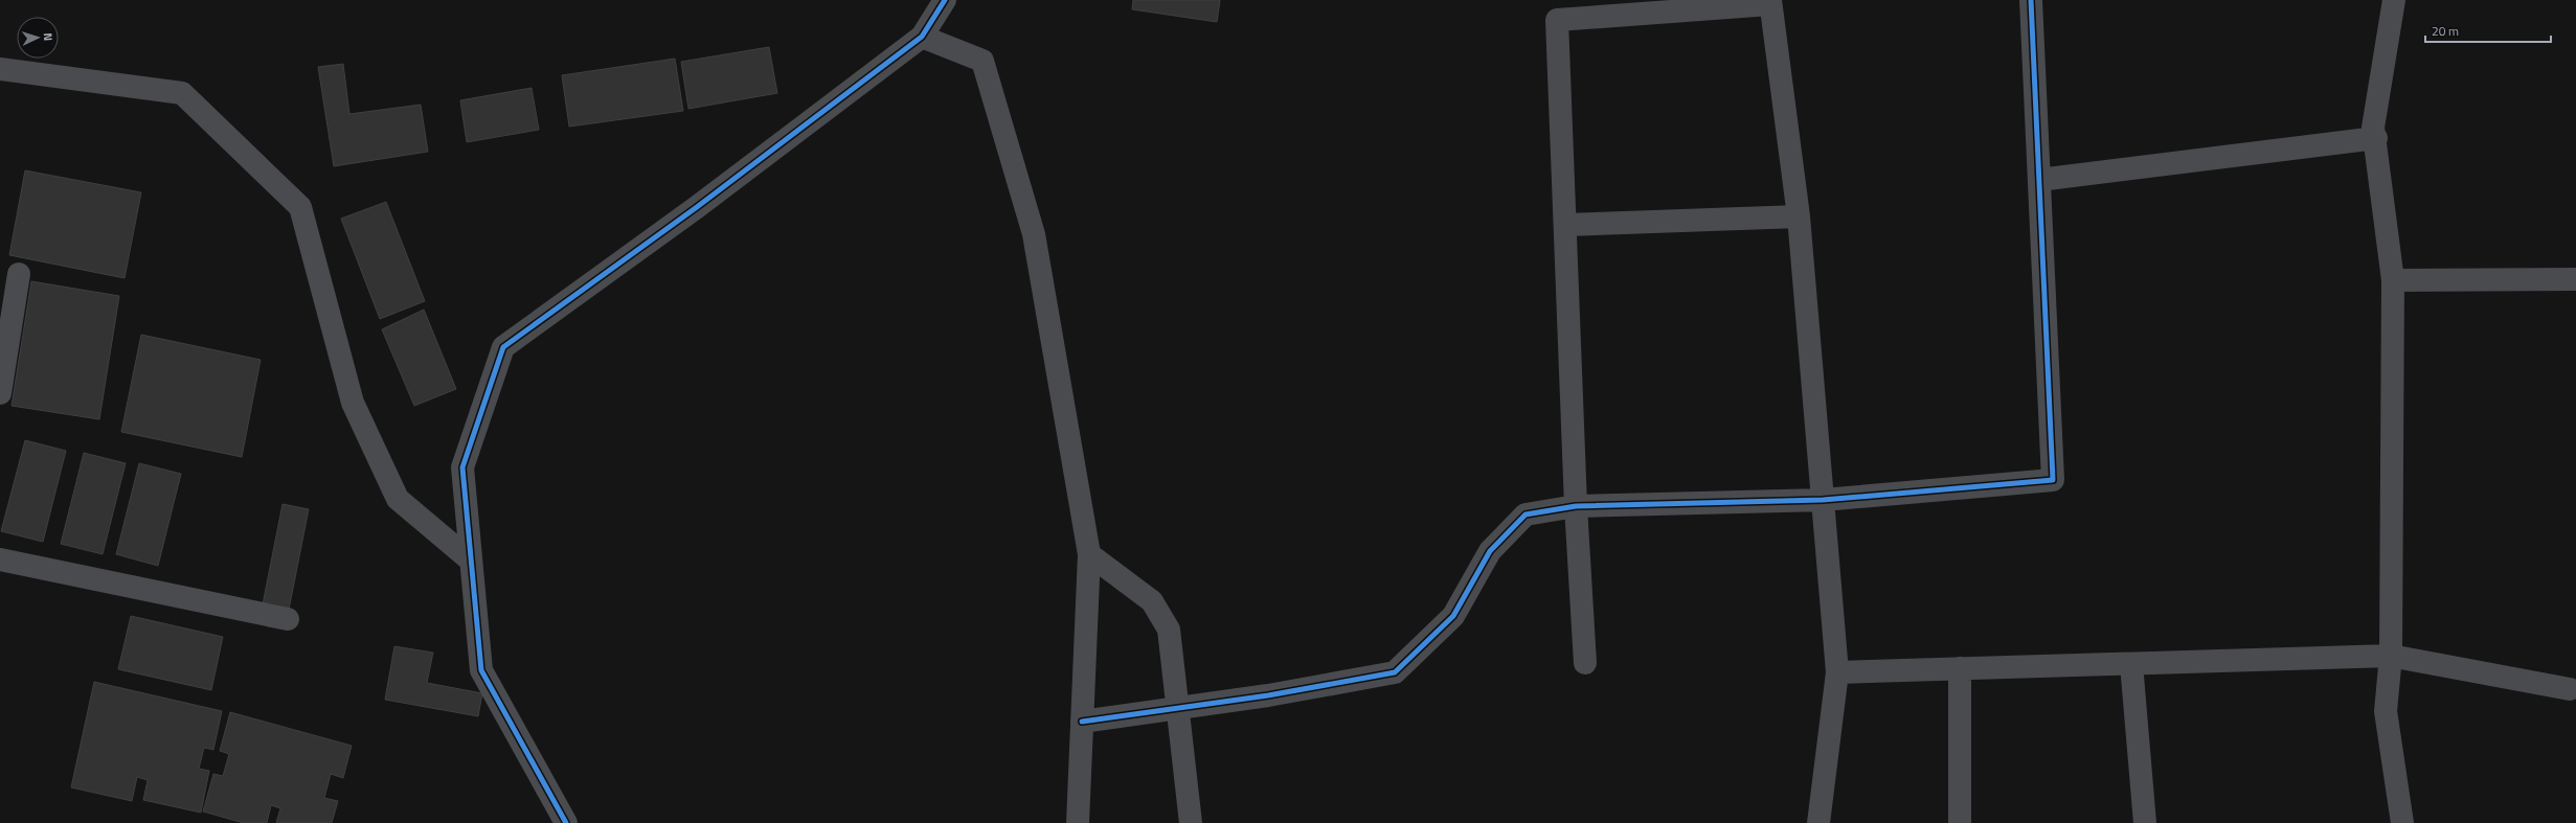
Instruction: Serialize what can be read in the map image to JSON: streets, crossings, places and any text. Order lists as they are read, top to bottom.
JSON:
{
  "scale_bar": "20 m",
  "north": "right"
}
